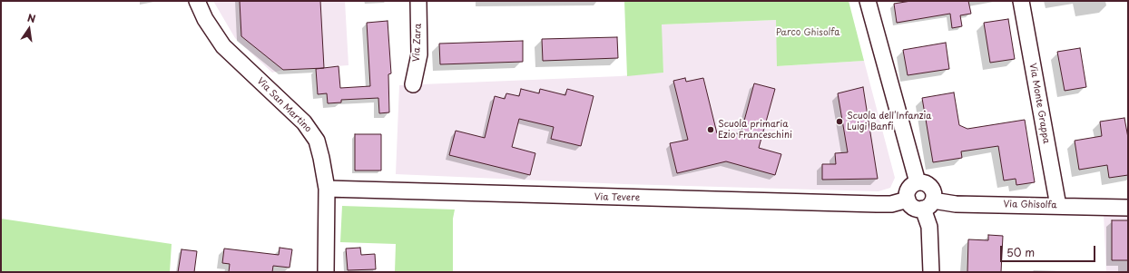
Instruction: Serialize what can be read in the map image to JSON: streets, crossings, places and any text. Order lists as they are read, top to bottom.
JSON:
{
  "streets": {
    "street": [
      "Via Zara",
      "Via Monte Grappa",
      "Via San Martino",
      "Via Tevere",
      "Via Ghisolfa"
    ]
  },
  "crossings": [
    ["Via Monte Grappa", "Via Ghisolfa"],
    ["Via San Martino", "Via Tevere"],
    ["Via Tevere", "Via Ghisolfa"]
  ],
  "parks": ["Parco Ghisolfa"],
  "places": ["Scuola dell'Infanzia Luigi Banfi", "Scuola primaria Ezio Franceschini"],
  "scale_bar": "50 m",
  "north": "top"
}
